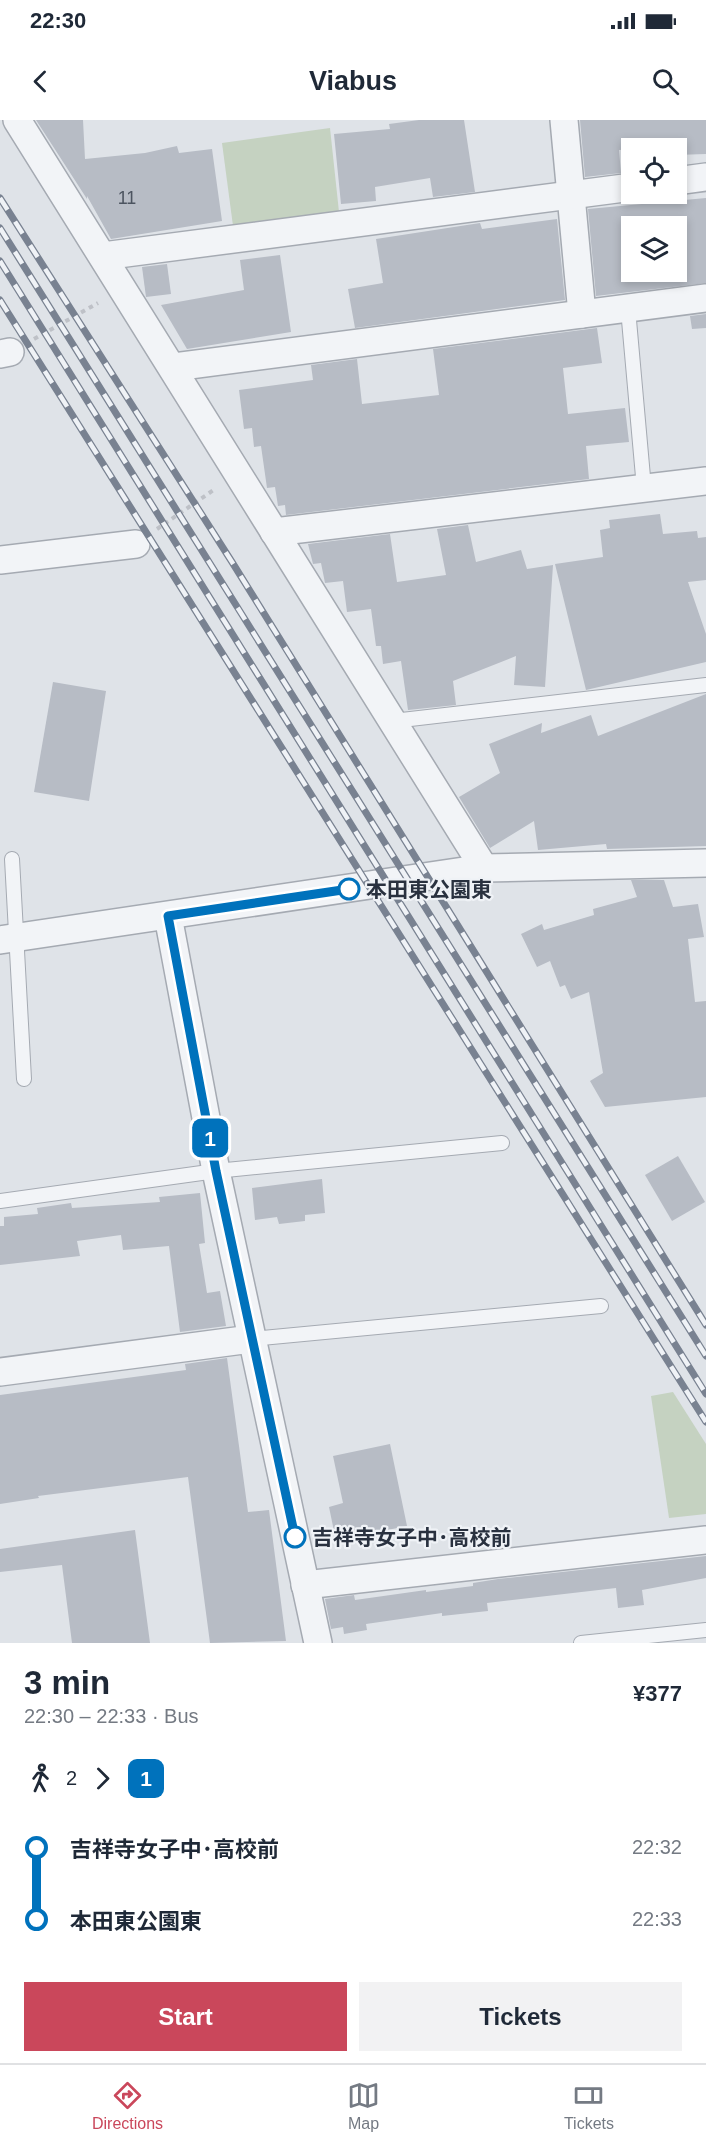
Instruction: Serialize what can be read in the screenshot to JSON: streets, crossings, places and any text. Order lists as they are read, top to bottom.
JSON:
{
  "places": ["本田東公園東", "吉祥寺女子中･高校前"],
  "lines": ["bus line 1"],
  "house_numbers": ["11"],
  "page": {
    "status": "22:30",
    "header": "Viabus",
    "on_map": "1",
    "heading": ["3 min", "22:30 – 22:33 · Bus", "¥377"],
    "legs": ["2", "1"],
    "list": [
      {
        "name": "吉祥寺女子中･高校前",
        "value": "22:32"
      },
      {
        "name": "本田東公園東",
        "value": "22:33"
      }
    ],
    "buttons": ["Start", "Tickets"],
    "tabs": ["Directions", "Map", "Tickets"]
  }
}
